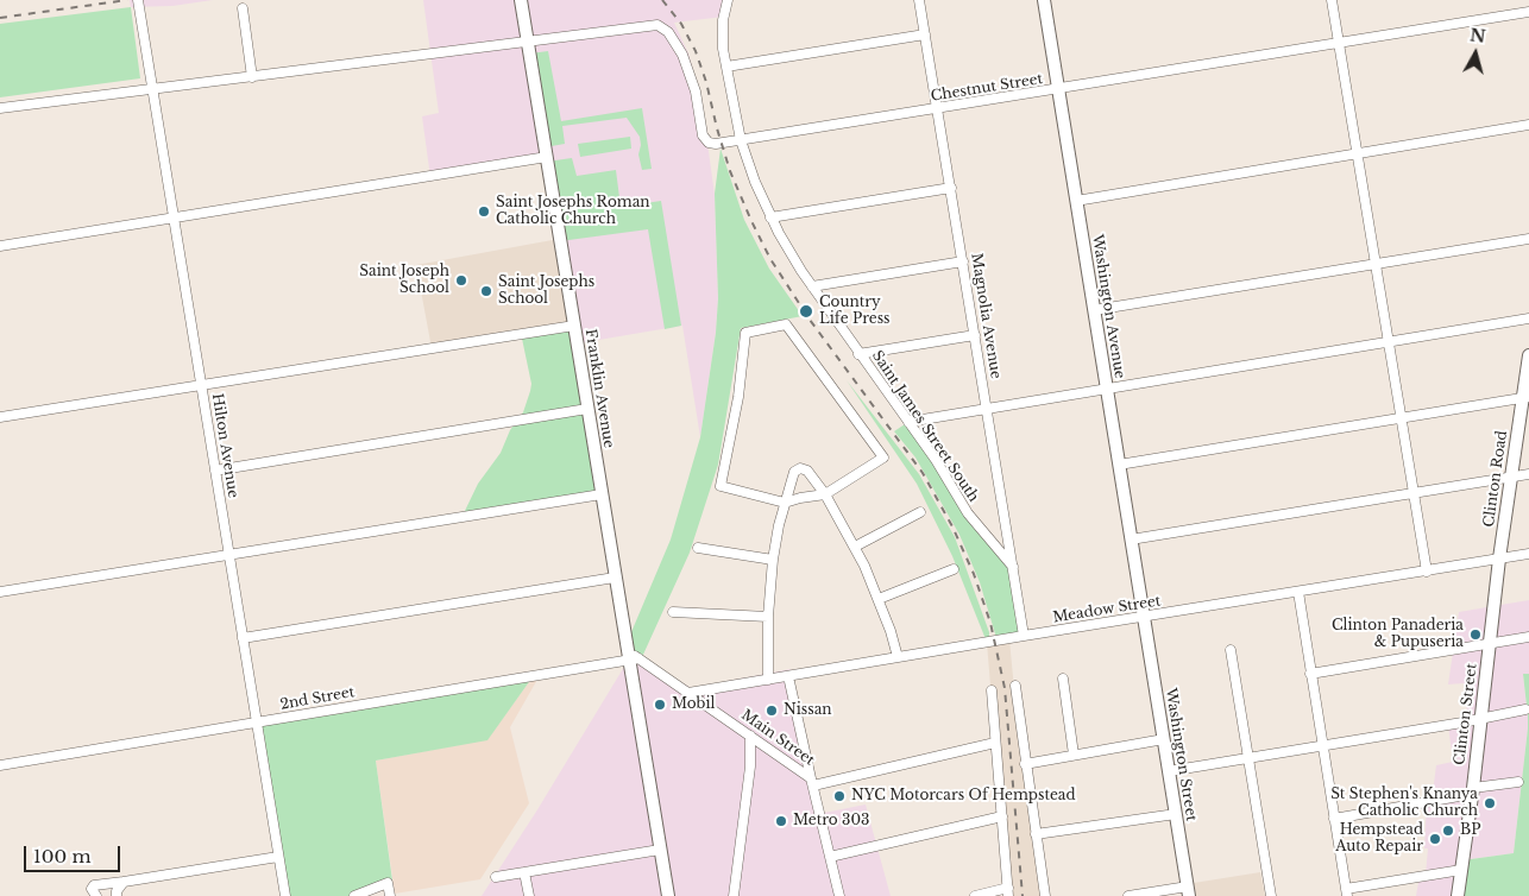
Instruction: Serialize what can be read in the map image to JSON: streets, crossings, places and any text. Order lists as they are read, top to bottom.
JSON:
{
  "streets": {
    "main road": [
      "Washington Avenue",
      "Franklin Avenue",
      "Clinton Road",
      "Clinton Street",
      "Washington Street"
    ],
    "street": [
      "Chestnut Street",
      "Magnolia Avenue",
      "Saint James Street South",
      "Hilton Avenue",
      "Meadow Street",
      "2nd Street",
      "Main Street"
    ]
  },
  "crossings": [
    ["Chestnut Street", "Washington Avenue"],
    ["Chestnut Street", "Magnolia Avenue"],
    ["Chestnut Street", "Franklin Avenue"],
    ["Chestnut Street", "Saint James Street South"],
    ["Washington Avenue", "Meadow Street"],
    ["Washington Avenue", "Washington Street"],
    ["Magnolia Avenue", "Saint James Street South"],
    ["Magnolia Avenue", "Meadow Street"],
    ["Franklin Avenue", "2nd Street"],
    ["Franklin Avenue", "Main Street"],
    ["Hilton Avenue", "2nd Street"],
    ["Clinton Road", "Meadow Street"],
    ["Clinton Road", "Clinton Street"],
    ["Meadow Street", "Main Street"],
    ["Meadow Street", "Washington Street"],
    ["2nd Street", "Main Street"]
  ],
  "places": [
    "Saint Josephs Roman Catholic Church",
    "Saint Joseph School",
    "Saint Josephs School",
    "Country Life Press",
    "Clinton Panaderia & Pupuseria",
    "Mobil",
    "Nissan",
    "NYC Motorcars Of Hempstead",
    "St Stephen's Knanya Catholic Church",
    "Metro 303",
    "BP",
    "Hempstead Auto Repair"
  ],
  "scale_bar": "100 m",
  "north": "top"
}
